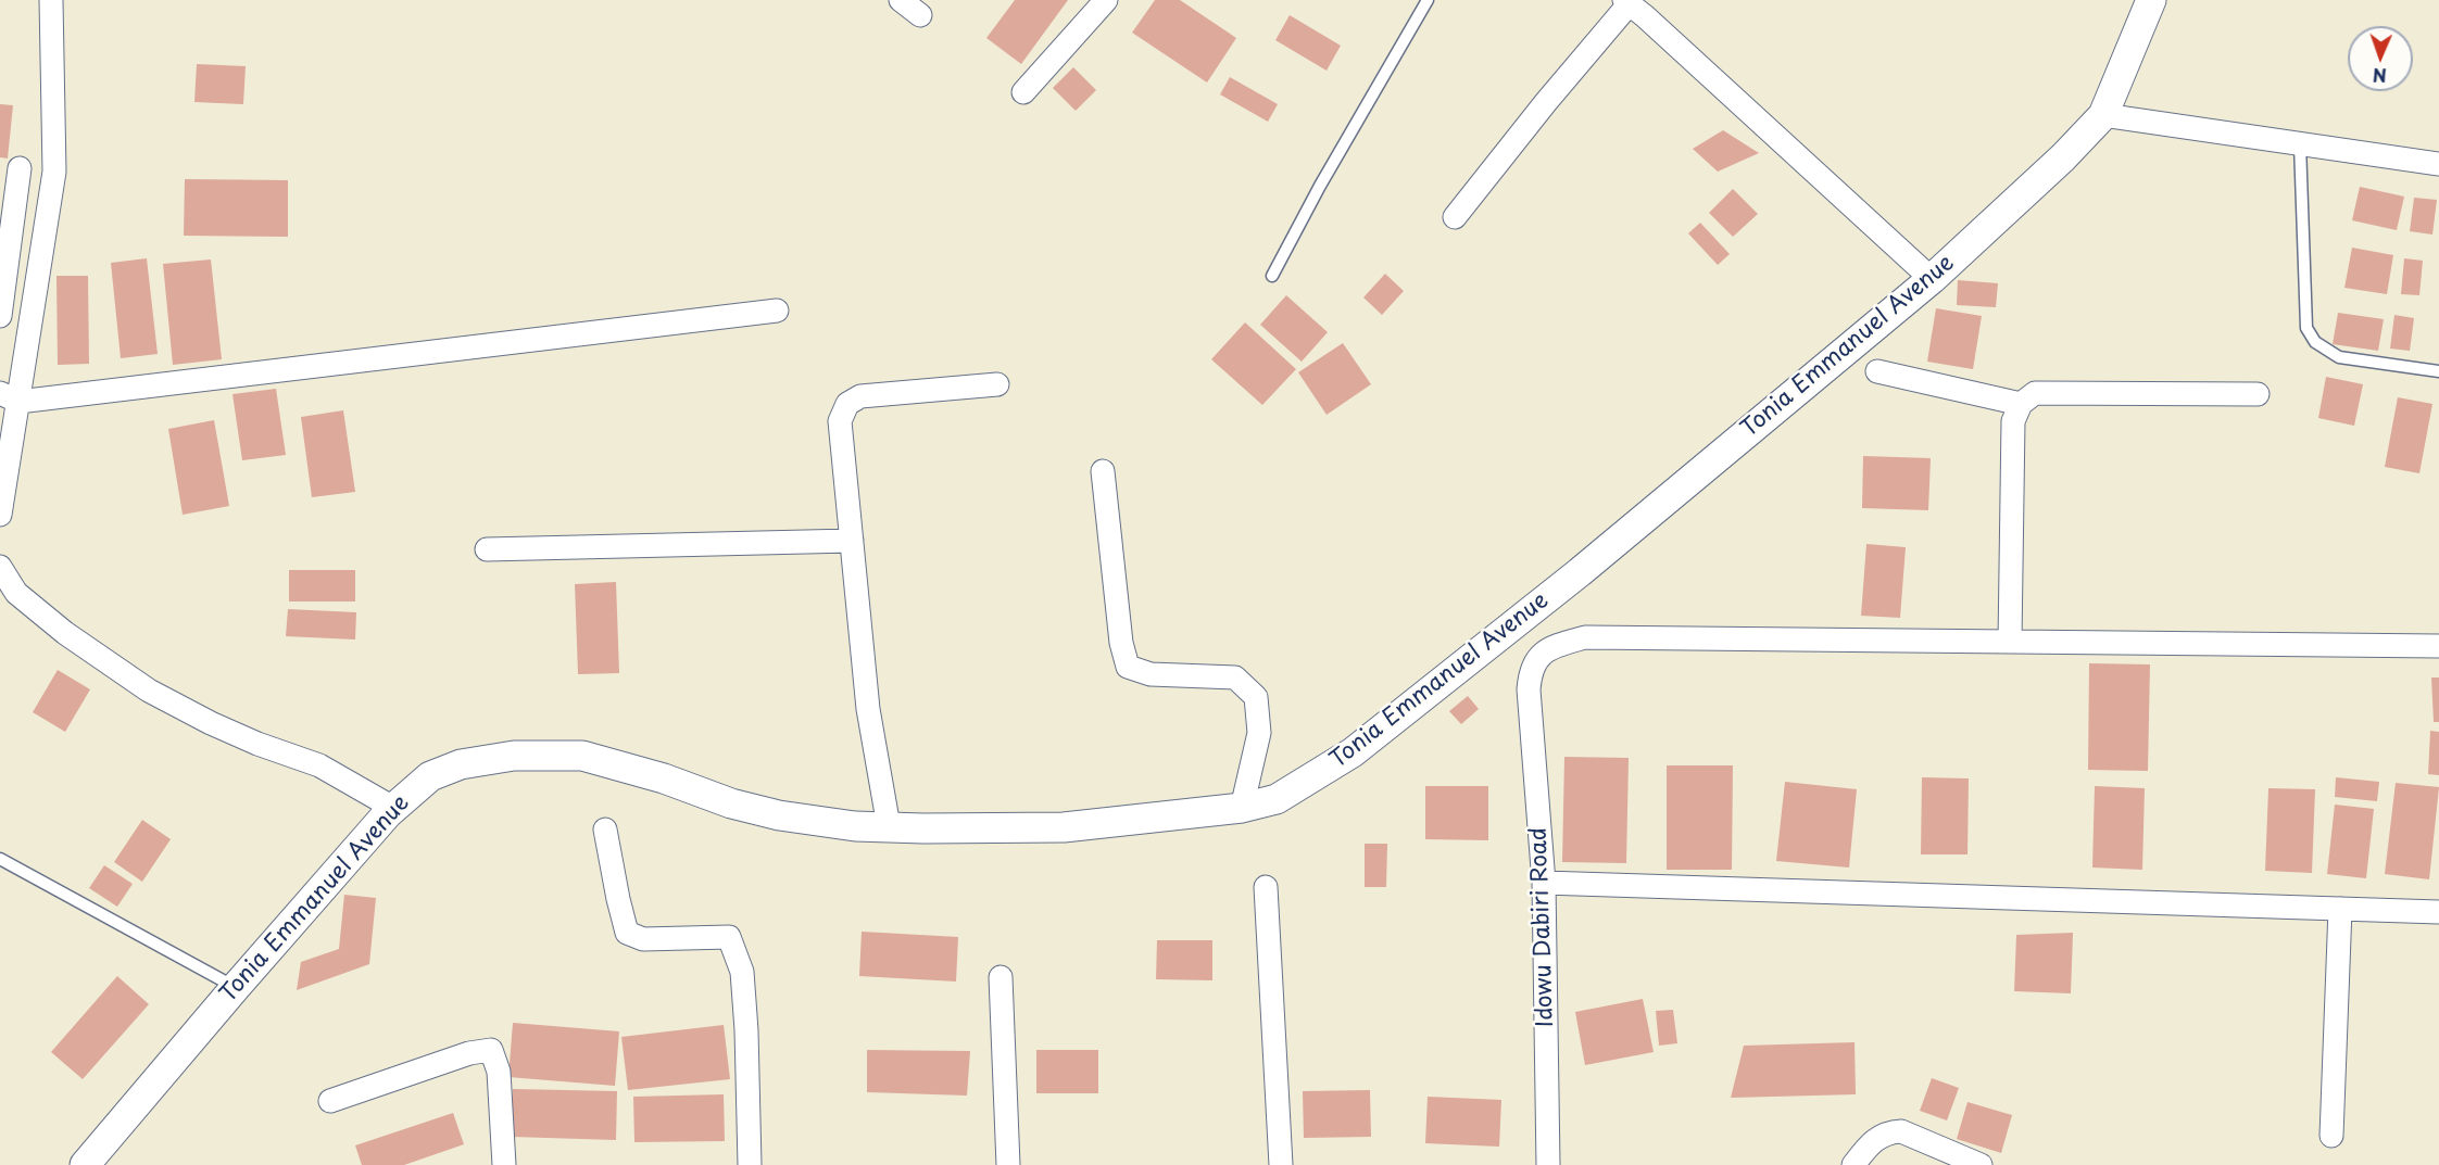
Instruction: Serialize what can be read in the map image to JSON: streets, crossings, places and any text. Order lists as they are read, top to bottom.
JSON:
{
  "streets": {
    "street": ["Tonia Emmanuel Avenue", "Idowu Dabiri Road"]
  },
  "north": "bottom"
}
